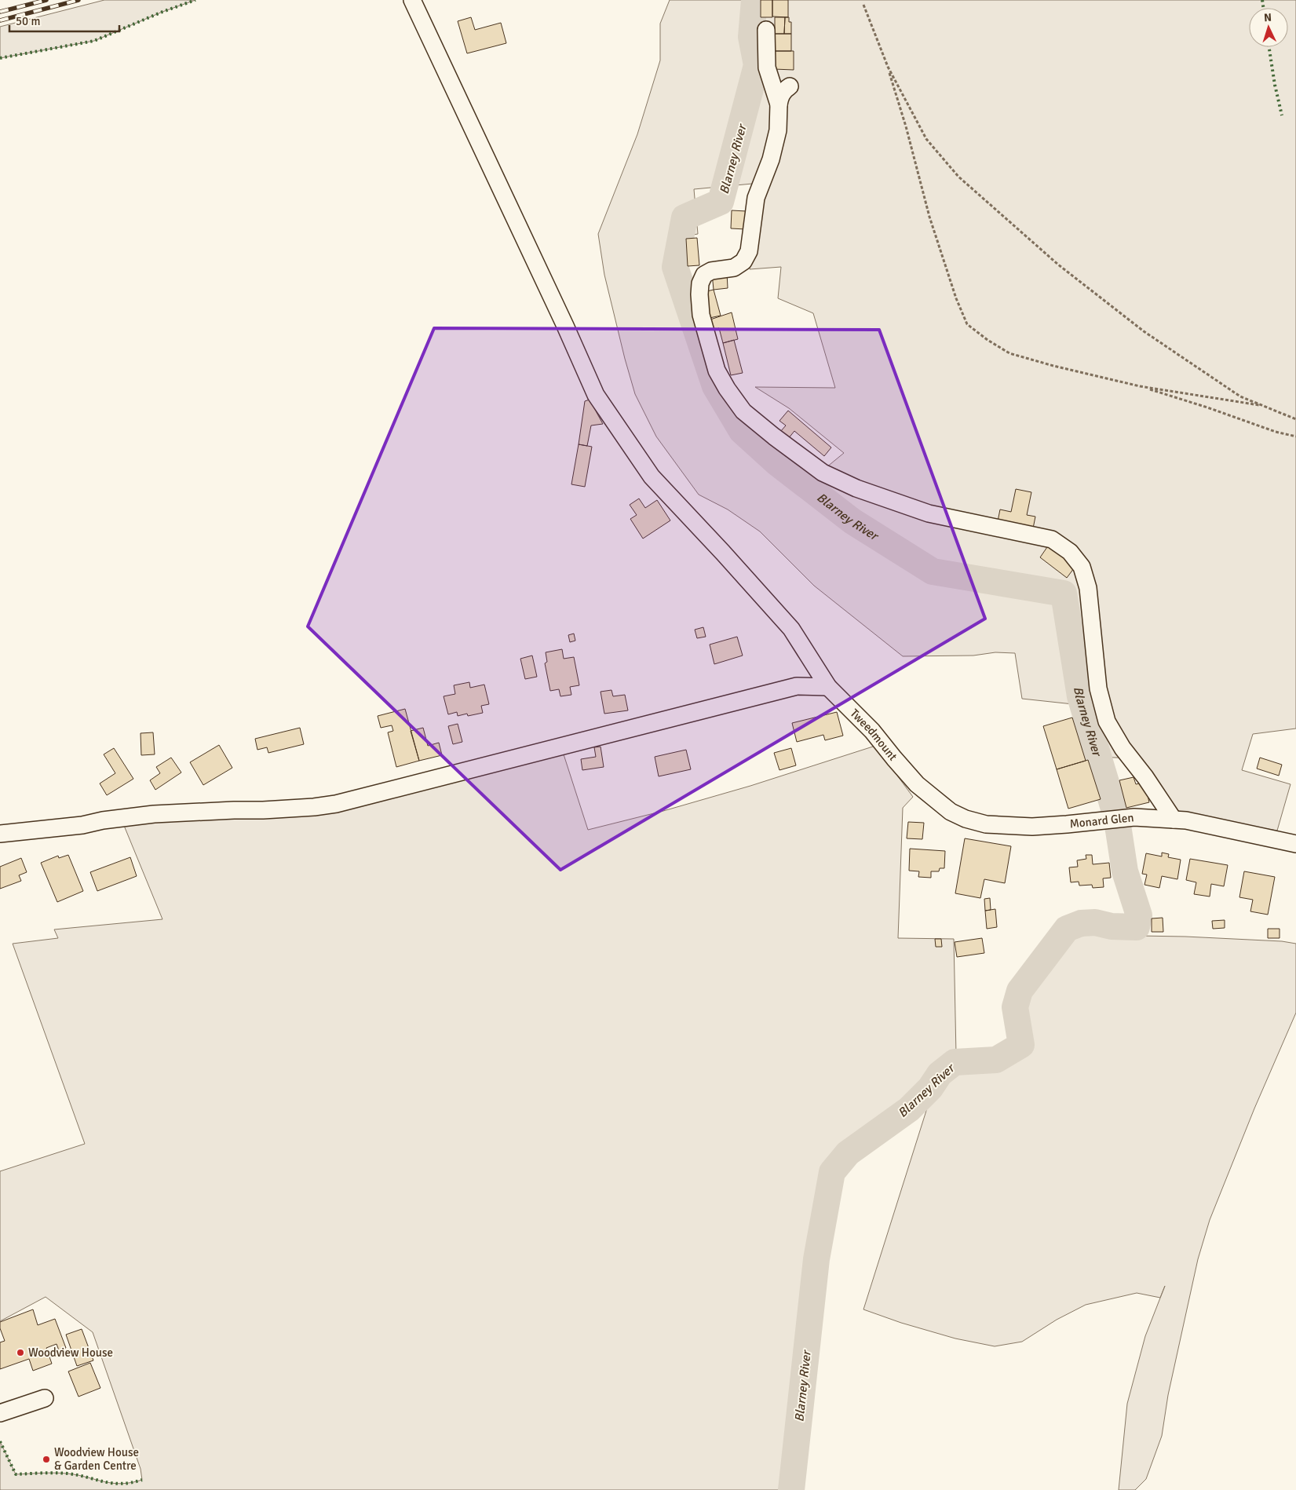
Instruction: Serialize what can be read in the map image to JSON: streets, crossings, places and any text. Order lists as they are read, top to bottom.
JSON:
{
  "streets": {
    "street": ["Tweedmount", "Monard Glen"]
  },
  "crossings": [
    ["Tweedmount", "Monard Glen"]
  ],
  "water": ["Blarney River"],
  "places": ["Woodview House", "Woodview House & Garden Centre"],
  "scale_bar": "50 m",
  "north": "top"
}
